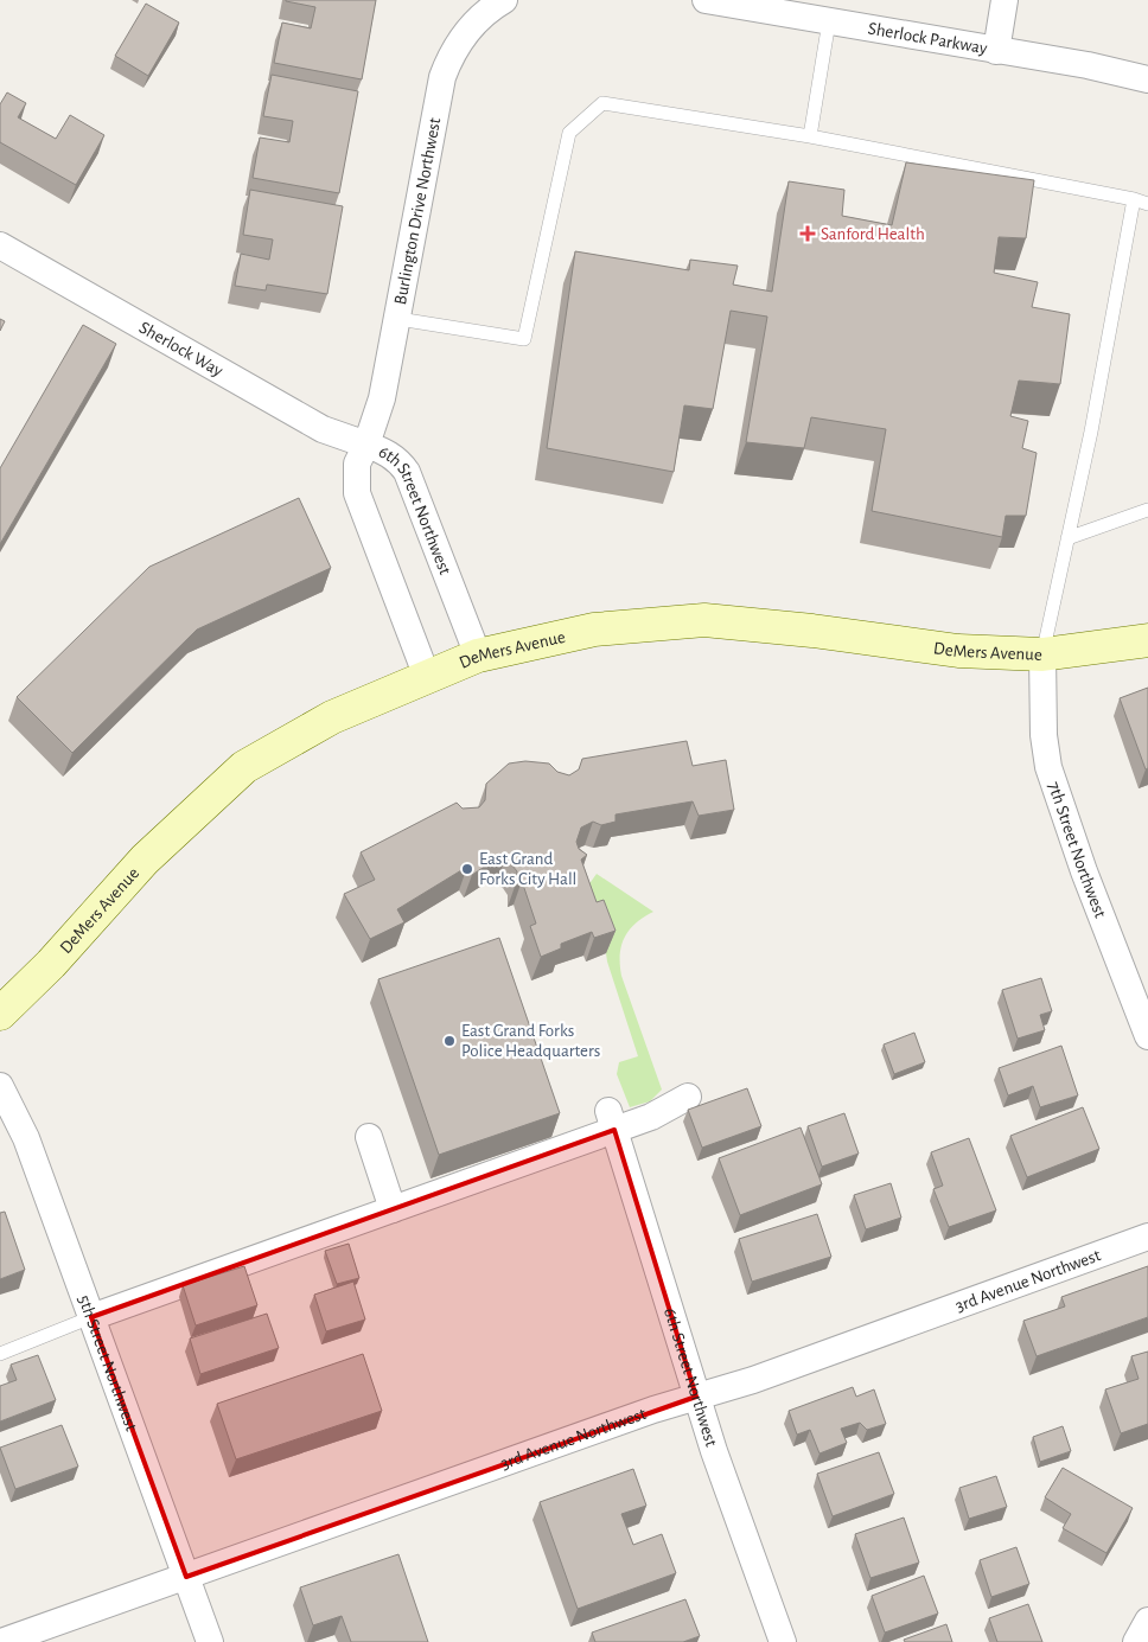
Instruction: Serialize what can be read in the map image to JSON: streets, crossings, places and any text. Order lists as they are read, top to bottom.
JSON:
{
  "streets": {
    "main road": ["DeMers Avenue"],
    "street": [
      "Sherlock Parkway",
      "Burlington Drive Northwest",
      "Sherlock Way",
      "6th Street Northwest",
      "7th Street Northwest",
      "3rd Avenue Northwest",
      "5th Street Northwest"
    ]
  },
  "crossings": [
    ["Burlington Drive Northwest", "Sherlock Way"],
    ["Burlington Drive Northwest", "6th Street Northwest"],
    ["Sherlock Way", "6th Street Northwest"],
    ["6th Street Northwest", "DeMers Avenue"],
    ["6th Street Northwest", "3rd Avenue Northwest"],
    ["DeMers Avenue", "7th Street Northwest"],
    ["3rd Avenue Northwest", "5th Street Northwest"]
  ],
  "places": {
    "health": ["Sanford Health"],
    "other": ["East Grand Forks City Hall", "East Grand Forks Police Headquarters"]
  }
}
